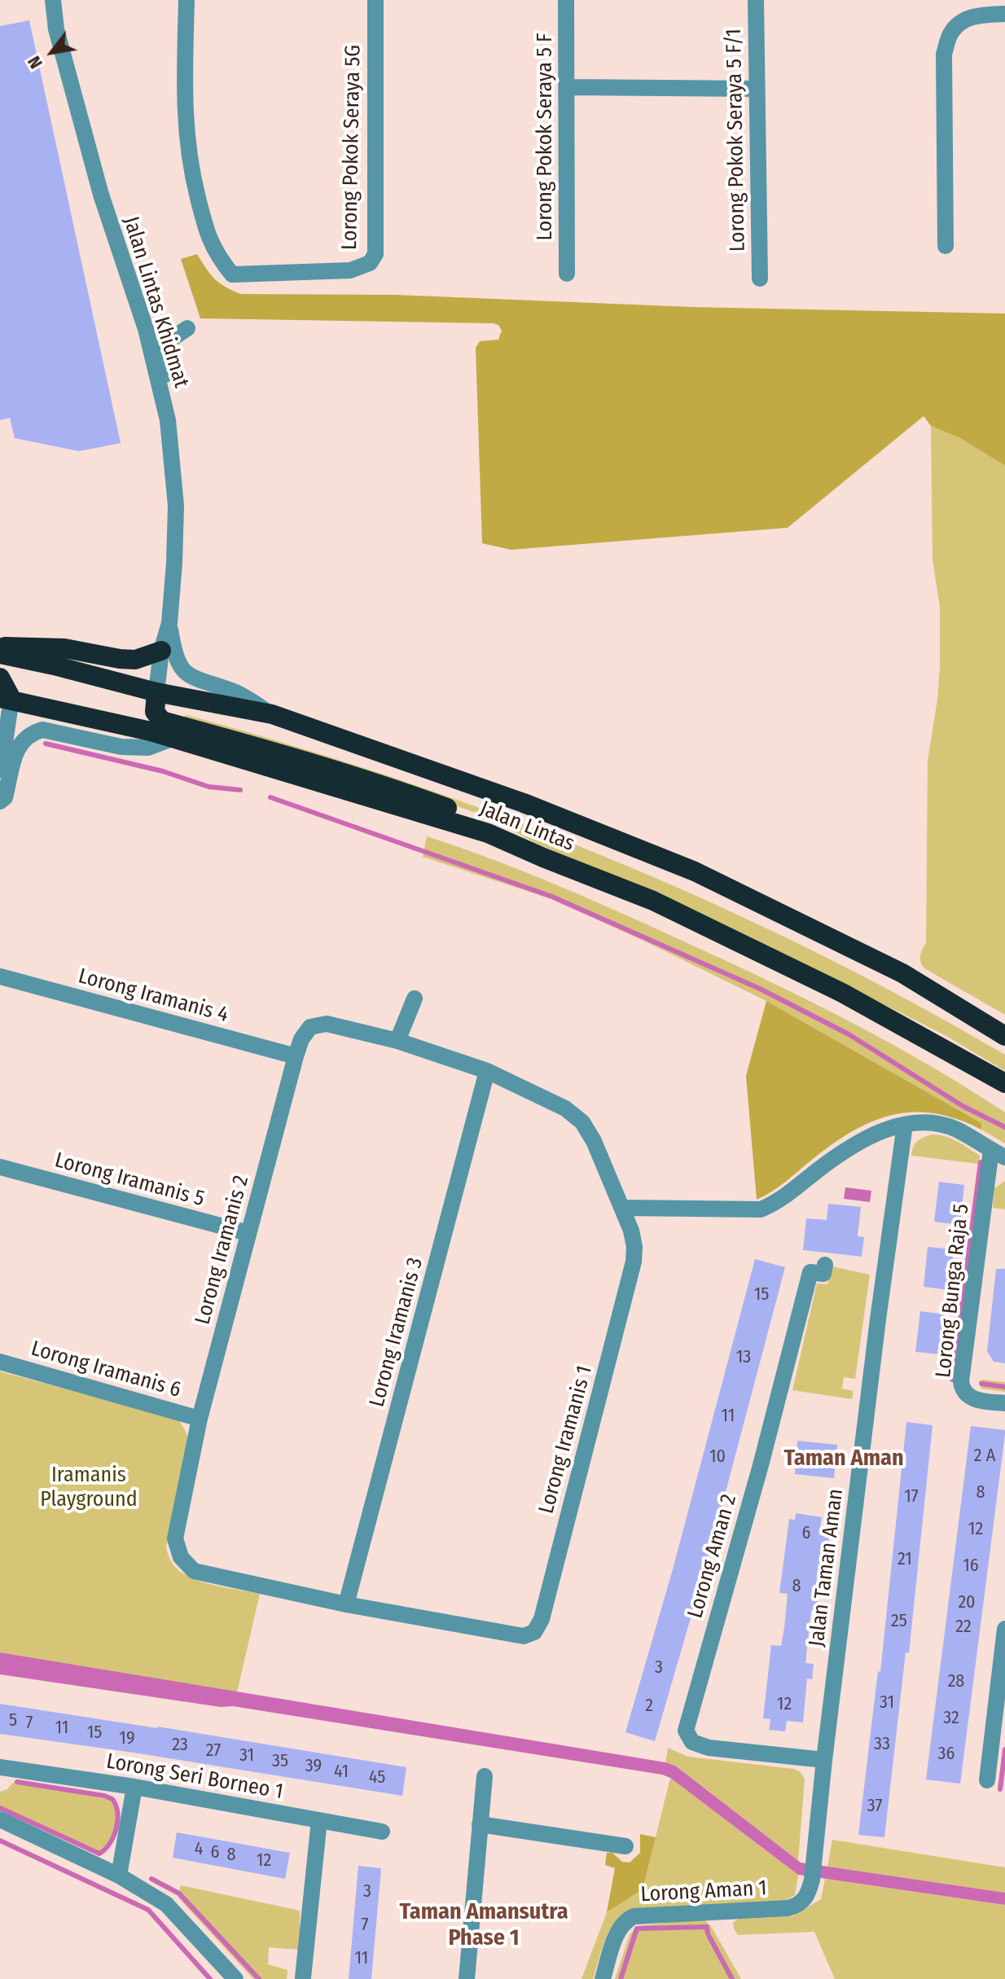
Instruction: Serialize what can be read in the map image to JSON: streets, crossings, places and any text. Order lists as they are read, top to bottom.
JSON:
{
  "streets": {
    "highway": ["Jalan Lintas"],
    "street": [
      "Lorong Pokok Seraya 5 F",
      "Lorong Pokok Seraya 5 F/1",
      "Lorong Pokok Seraya 5G",
      "Jalan Lintas Khidmat",
      "Lorong Iramanis 4",
      "Lorong Iramanis 5",
      "Lorong Iramanis 2",
      "Lorong Bunga Raja 5",
      "Lorong Iramanis 3",
      "Lorong Iramanis 6",
      "Lorong Iramanis 1",
      "Lorong Aman 2",
      "Jalan Taman Aman",
      "Lorong Seri Borneo 1",
      "Lorong Aman 1"
    ]
  },
  "crossings": [
    ["Lorong Iramanis 4", "Lorong Iramanis 2"],
    ["Lorong Iramanis 5", "Lorong Iramanis 2"],
    ["Lorong Iramanis 2", "Lorong Iramanis 6"],
    ["Lorong Iramanis 2", "Lorong Iramanis 1"],
    ["Lorong Iramanis 3", "Lorong Iramanis 1"],
    ["Lorong Aman 2", "Jalan Taman Aman"],
    ["Jalan Taman Aman", "Lorong Aman 1"]
  ],
  "districts": ["Taman Aman", "Taman Amansutra Phase 1"],
  "parks": ["Iramanis Playground"],
  "house_numbers": [
    "15",
    "13",
    "11",
    "2 A",
    "10",
    "8",
    "17",
    "12",
    "6",
    "21",
    "16",
    "8",
    "20",
    "25",
    "22",
    "3",
    "28",
    "31",
    "12",
    "2",
    "32",
    "5",
    "7",
    "11",
    "15",
    "19",
    "33",
    "23",
    "27",
    "36",
    "31",
    "35",
    "39",
    "41",
    "45",
    "37",
    "4",
    "6",
    "8",
    "12",
    "3",
    "7",
    "11"
  ],
  "north": "bottom left"
}
